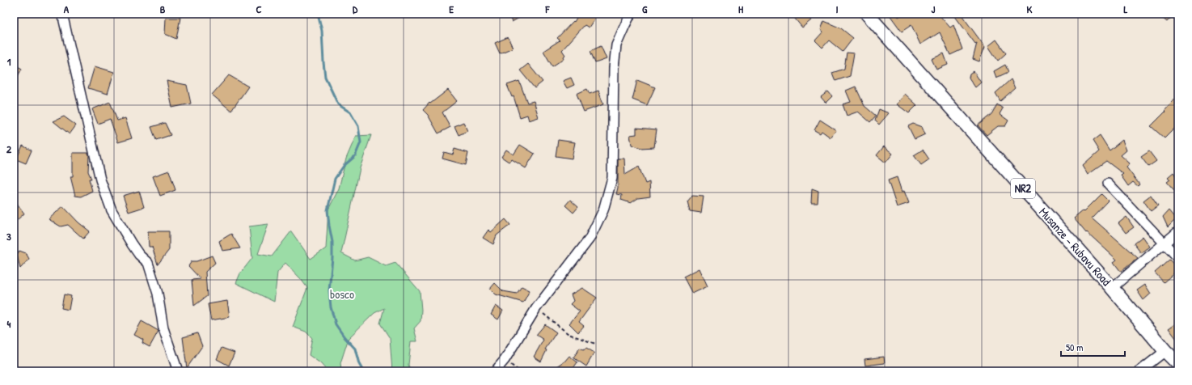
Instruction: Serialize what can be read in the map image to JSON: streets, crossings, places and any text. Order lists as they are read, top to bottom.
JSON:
{
  "streets": {
    "highway": ["NR2", "Musanze - Rubavu Road"]
  },
  "parks": ["bosco"],
  "scale_bar": "50 m",
  "grid": {
    "columns": [
      "A",
      "B",
      "C",
      "D",
      "E",
      "F",
      "G",
      "H",
      "I",
      "J",
      "K",
      "L"
    ],
    "rows": [
      "1",
      "2",
      "3",
      "4"
    ]
  }
}
